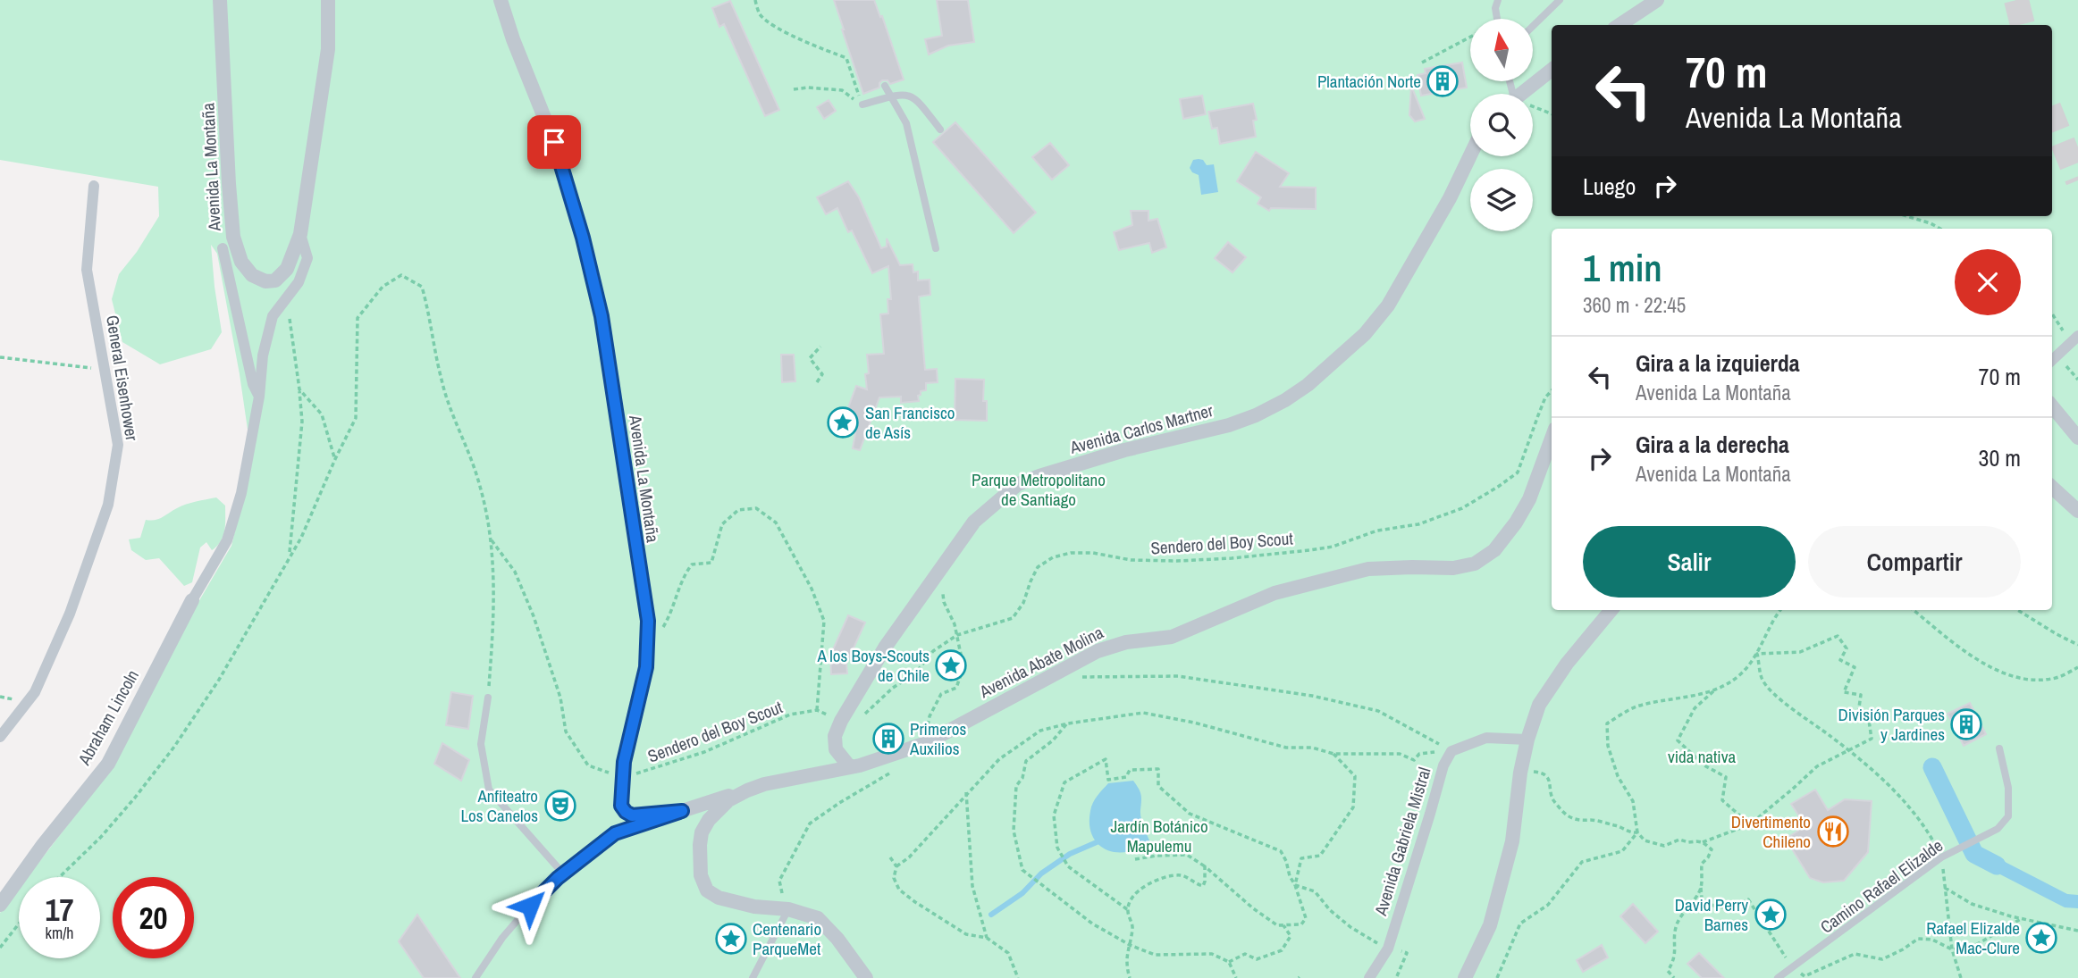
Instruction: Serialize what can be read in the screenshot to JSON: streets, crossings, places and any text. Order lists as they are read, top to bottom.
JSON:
{
  "streets": {
    "street": [
      "Avenida La Montaña",
      "General Eisenhower",
      "Avenida Carlos Martner",
      "Avenida Abate Molina",
      "Abraham Lincoln",
      "Avenida Gabriela Mistral"
    ],
    "lane": ["Camino Rafael Elizalde"],
    "path": ["Sendero del Boy Scout"]
  },
  "crossings": [
    ["Avenida La Montaña", "Sendero del Boy Scout"],
    ["Avenida La Montaña", "Avenida Abate Molina"],
    ["Avenida Carlos Martner", "Sendero del Boy Scout"],
    ["Avenida Carlos Martner", "Avenida Abate Molina"]
  ],
  "parks": ["Parque Metropolitano de Santiago", "vida nativa", "Jardín Botánico Mapulemu"],
  "places": {
    "building": ["Plantación Norte", "División Parques y Jardines", "Primeros Auxilios"],
    "place": [
      "San Francisco de Asís",
      "A los Boys-Scouts de Chile",
      "David Perry Barnes",
      "Rafael Elizalde Mac-Clure",
      "Centenario ParqueMet"
    ],
    "theatre": ["Anfiteatro Los Canelos"],
    "restaurant": ["Divertimento Chileno"]
  },
  "north": "top",
  "page": {
    "turn": ["70 m", "Avenida La Montaña"],
    "then": "Luego",
    "heading": ["1 min", "360 m · 22:45"],
    "list": [
      {
        "name": "Gira a la izquierda",
        "note": "Avenida La Montaña",
        "value": "70 m"
      },
      {
        "name": "Gira a la derecha",
        "note": "Avenida La Montaña",
        "value": "30 m"
      }
    ],
    "buttons": ["Salir", "Compartir"],
    "speed": "17 km/h",
    "limit": "20"
  }
}
